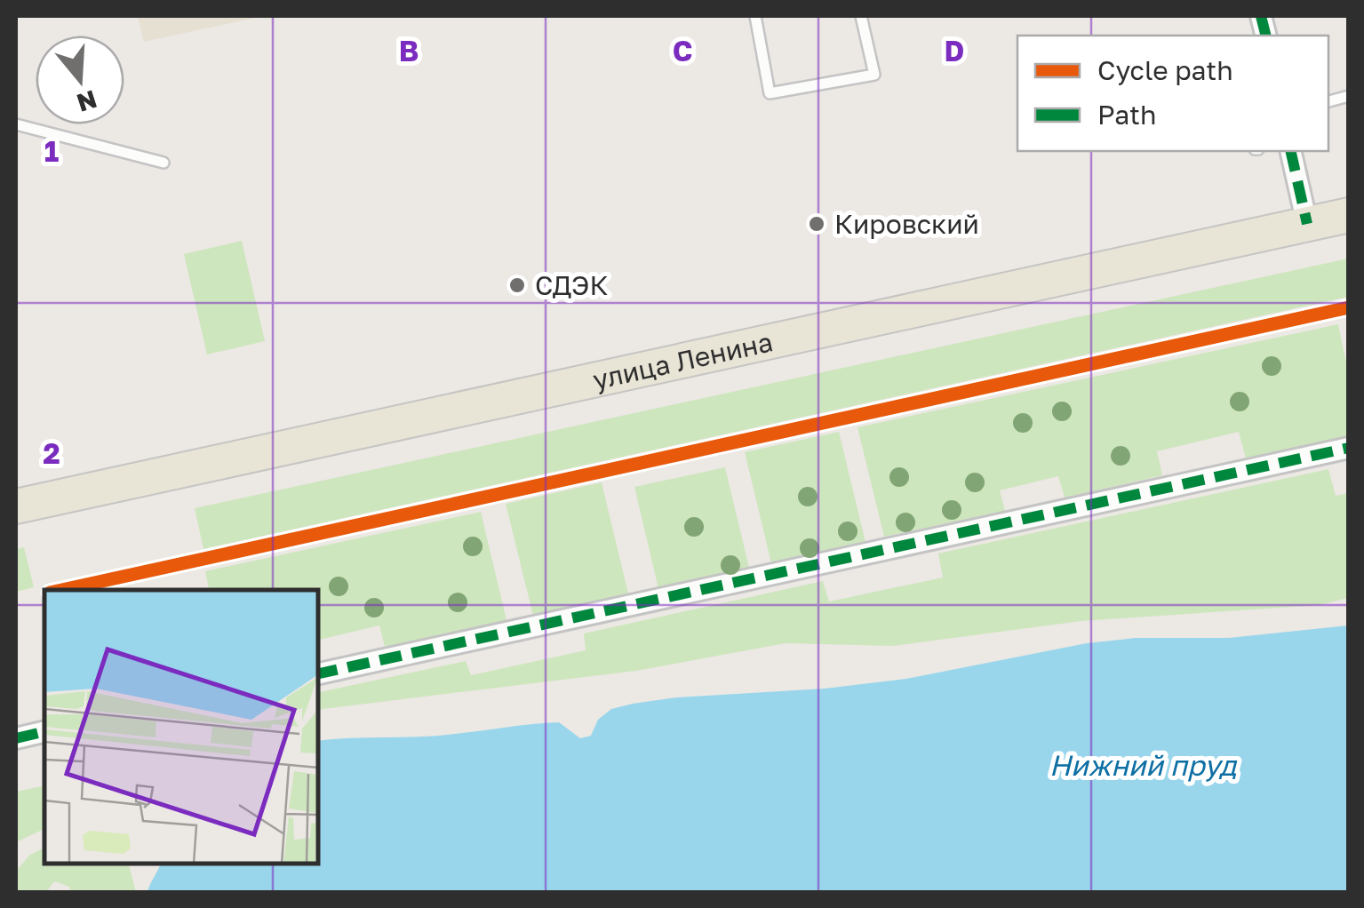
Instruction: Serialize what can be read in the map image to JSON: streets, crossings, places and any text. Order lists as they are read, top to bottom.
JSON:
{
  "streets": {
    "main road": ["улица Ленина"]
  },
  "water": ["Нижний пруд"],
  "places": ["Кировский", "СДЭК"],
  "legend": ["Cycle path", "Path"],
  "north": "bottom",
  "grid": {
    "columns": ["B", "C", "D"],
    "rows": ["1", "2"]
  }
}
